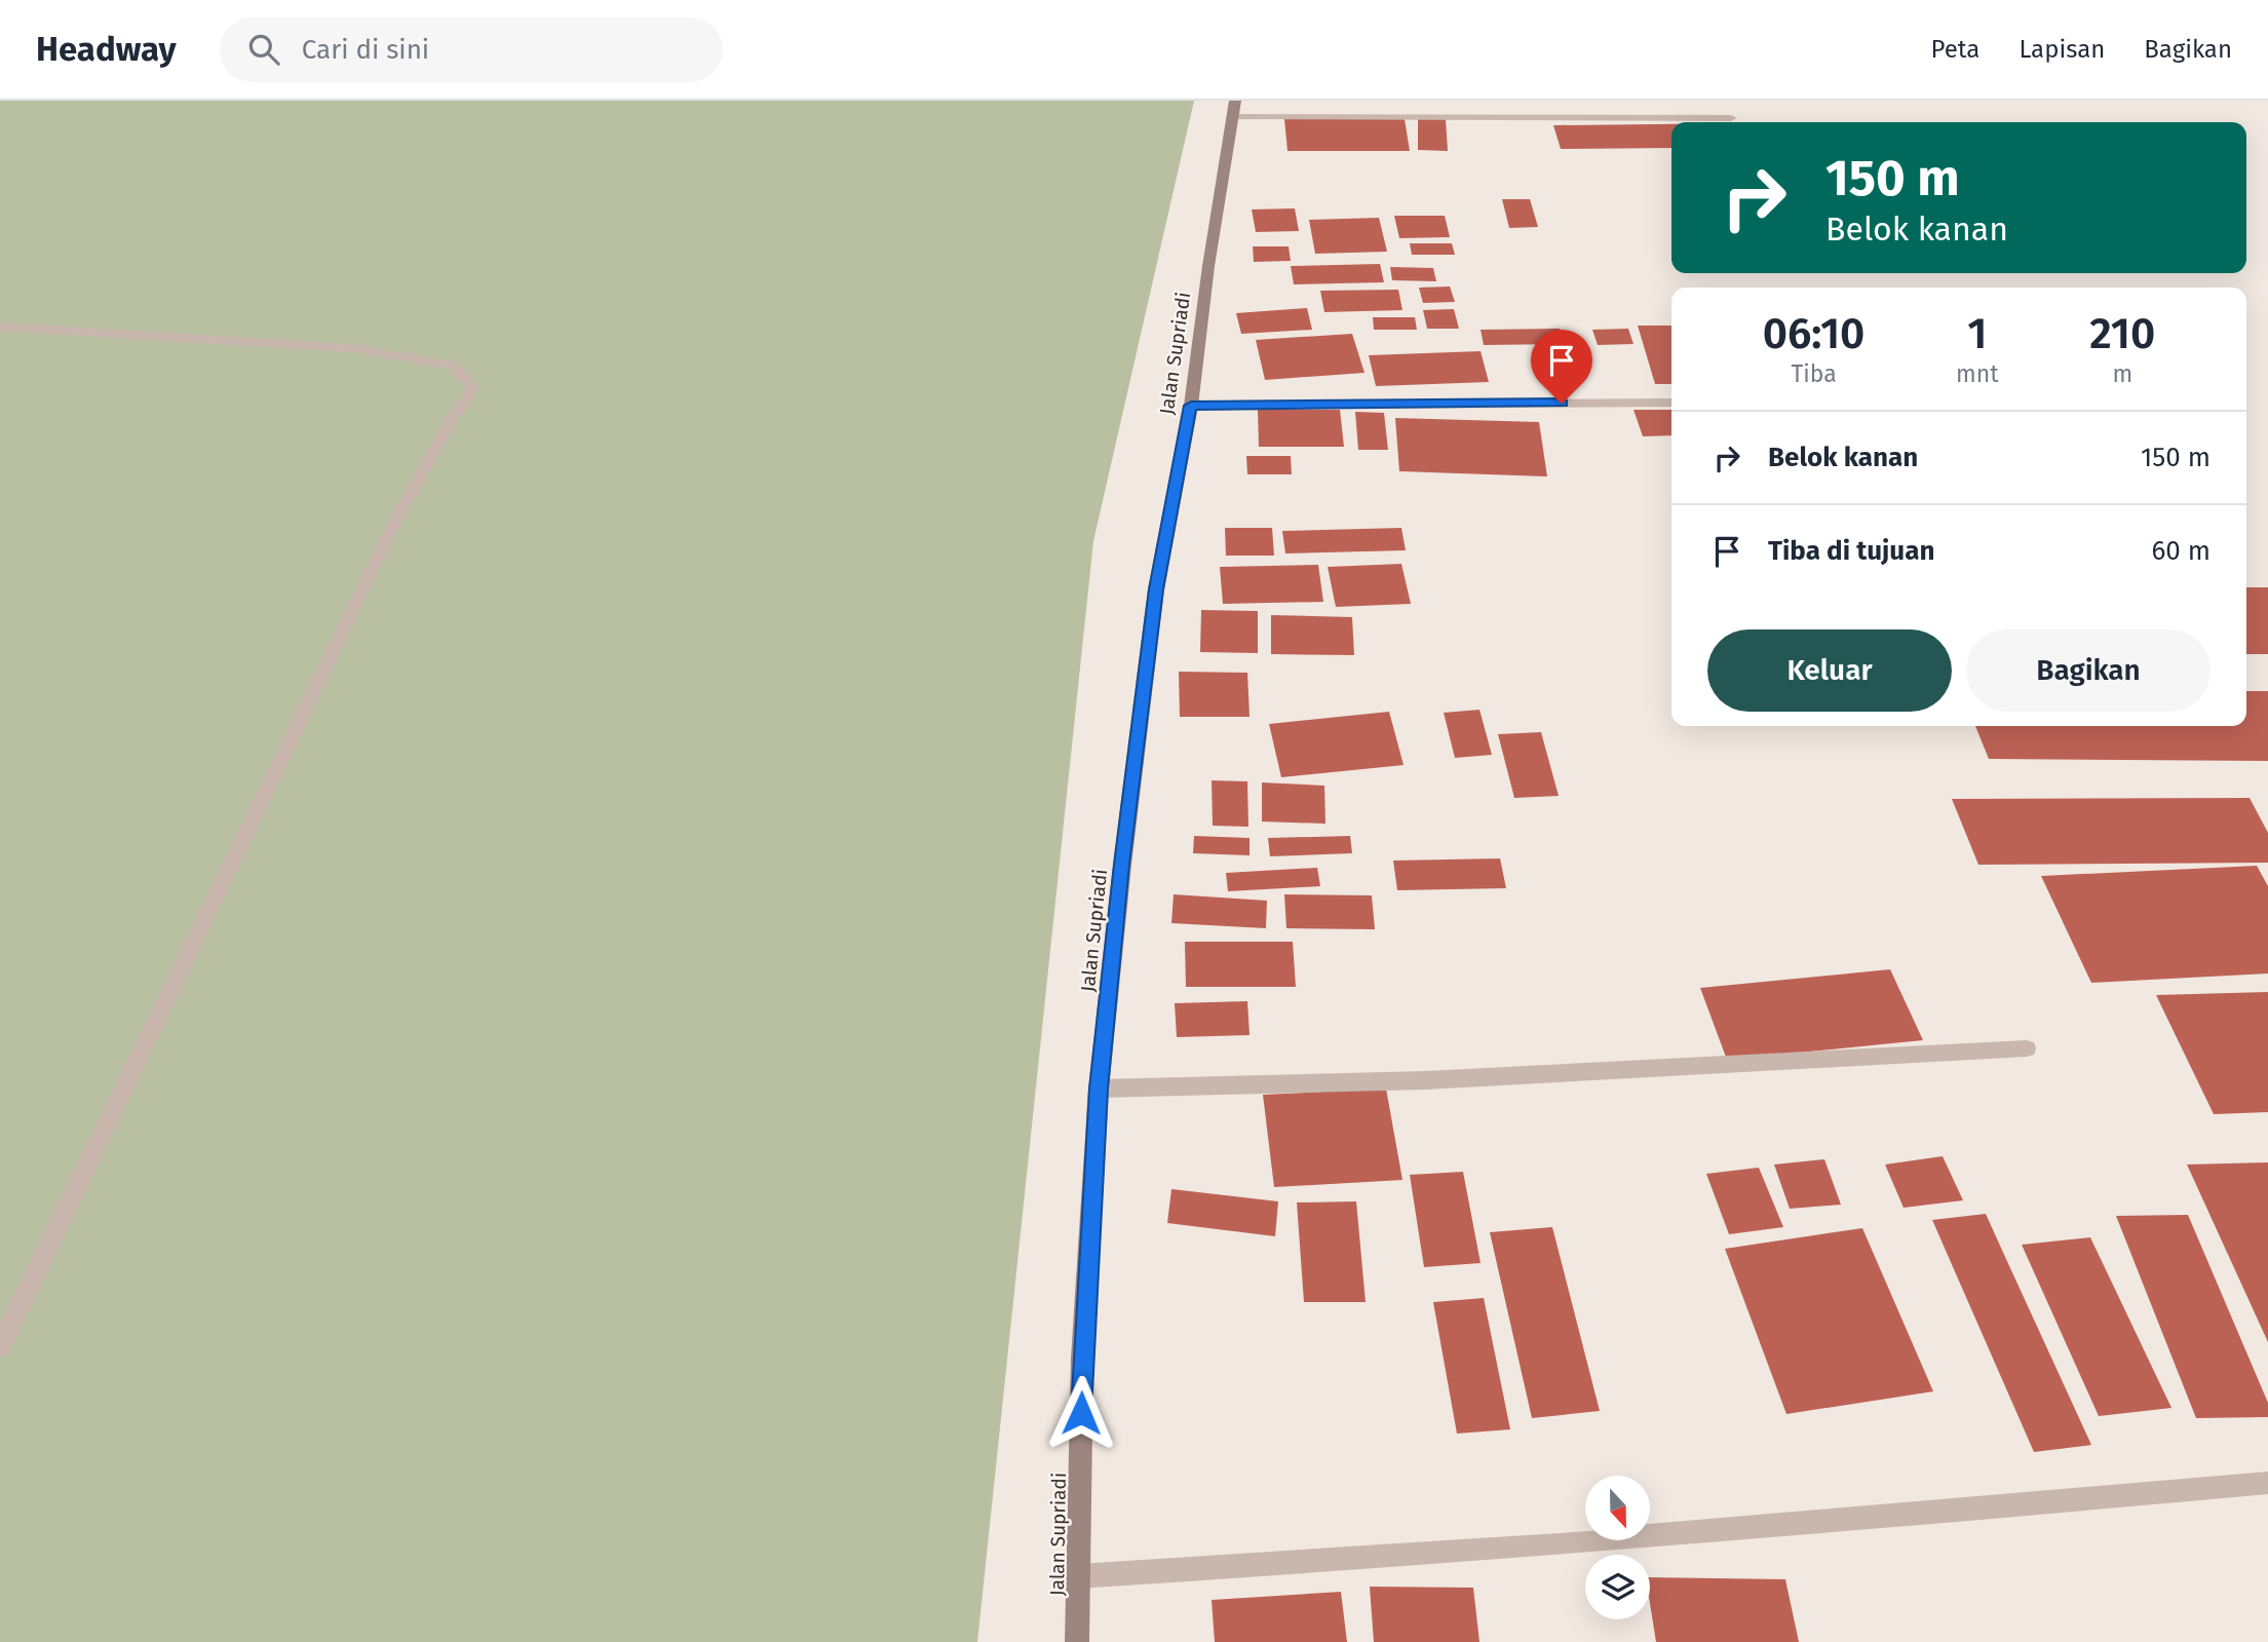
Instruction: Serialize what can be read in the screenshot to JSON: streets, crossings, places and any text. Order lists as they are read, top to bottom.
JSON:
{
  "streets": {
    "main road": ["Jalan Supriadi"]
  },
  "north": "bottom",
  "page": {
    "header": "Headway",
    "search": "Cari di sini",
    "nav": ["Peta", "Lapisan", "Bagikan"],
    "turn": ["150 m", "Belok kanan"],
    "eta": [
      "06:10",
      "Tiba",
      "1",
      "mnt",
      "210",
      "m"
    ],
    "list": [
      {
        "name": "Belok kanan",
        "value": "150 m"
      },
      {
        "name": "Tiba di tujuan",
        "value": "60 m"
      }
    ],
    "buttons": ["Keluar", "Bagikan"]
  }
}
